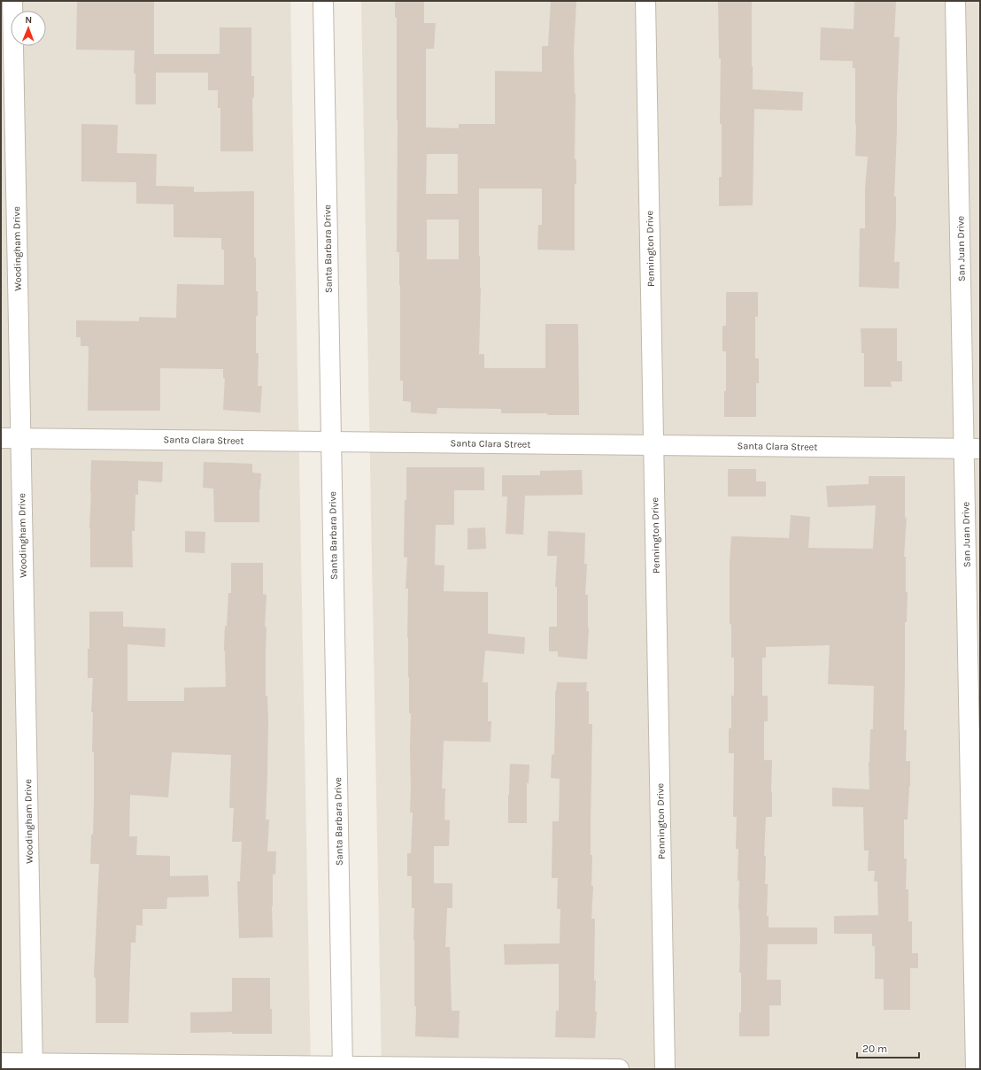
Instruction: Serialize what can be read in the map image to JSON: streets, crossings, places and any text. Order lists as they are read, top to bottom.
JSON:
{
  "streets": {
    "street": [
      "Woodingham Drive",
      "Santa Barbara Drive",
      "Pennington Drive",
      "San Juan Drive",
      "Santa Clara Street"
    ]
  },
  "crossings": [
    ["Woodingham Drive", "Santa Clara Street"],
    ["Santa Barbara Drive", "Santa Clara Street"],
    ["Pennington Drive", "Santa Clara Street"],
    ["San Juan Drive", "Santa Clara Street"]
  ],
  "scale_bar": "20 m",
  "north": "top"
}
